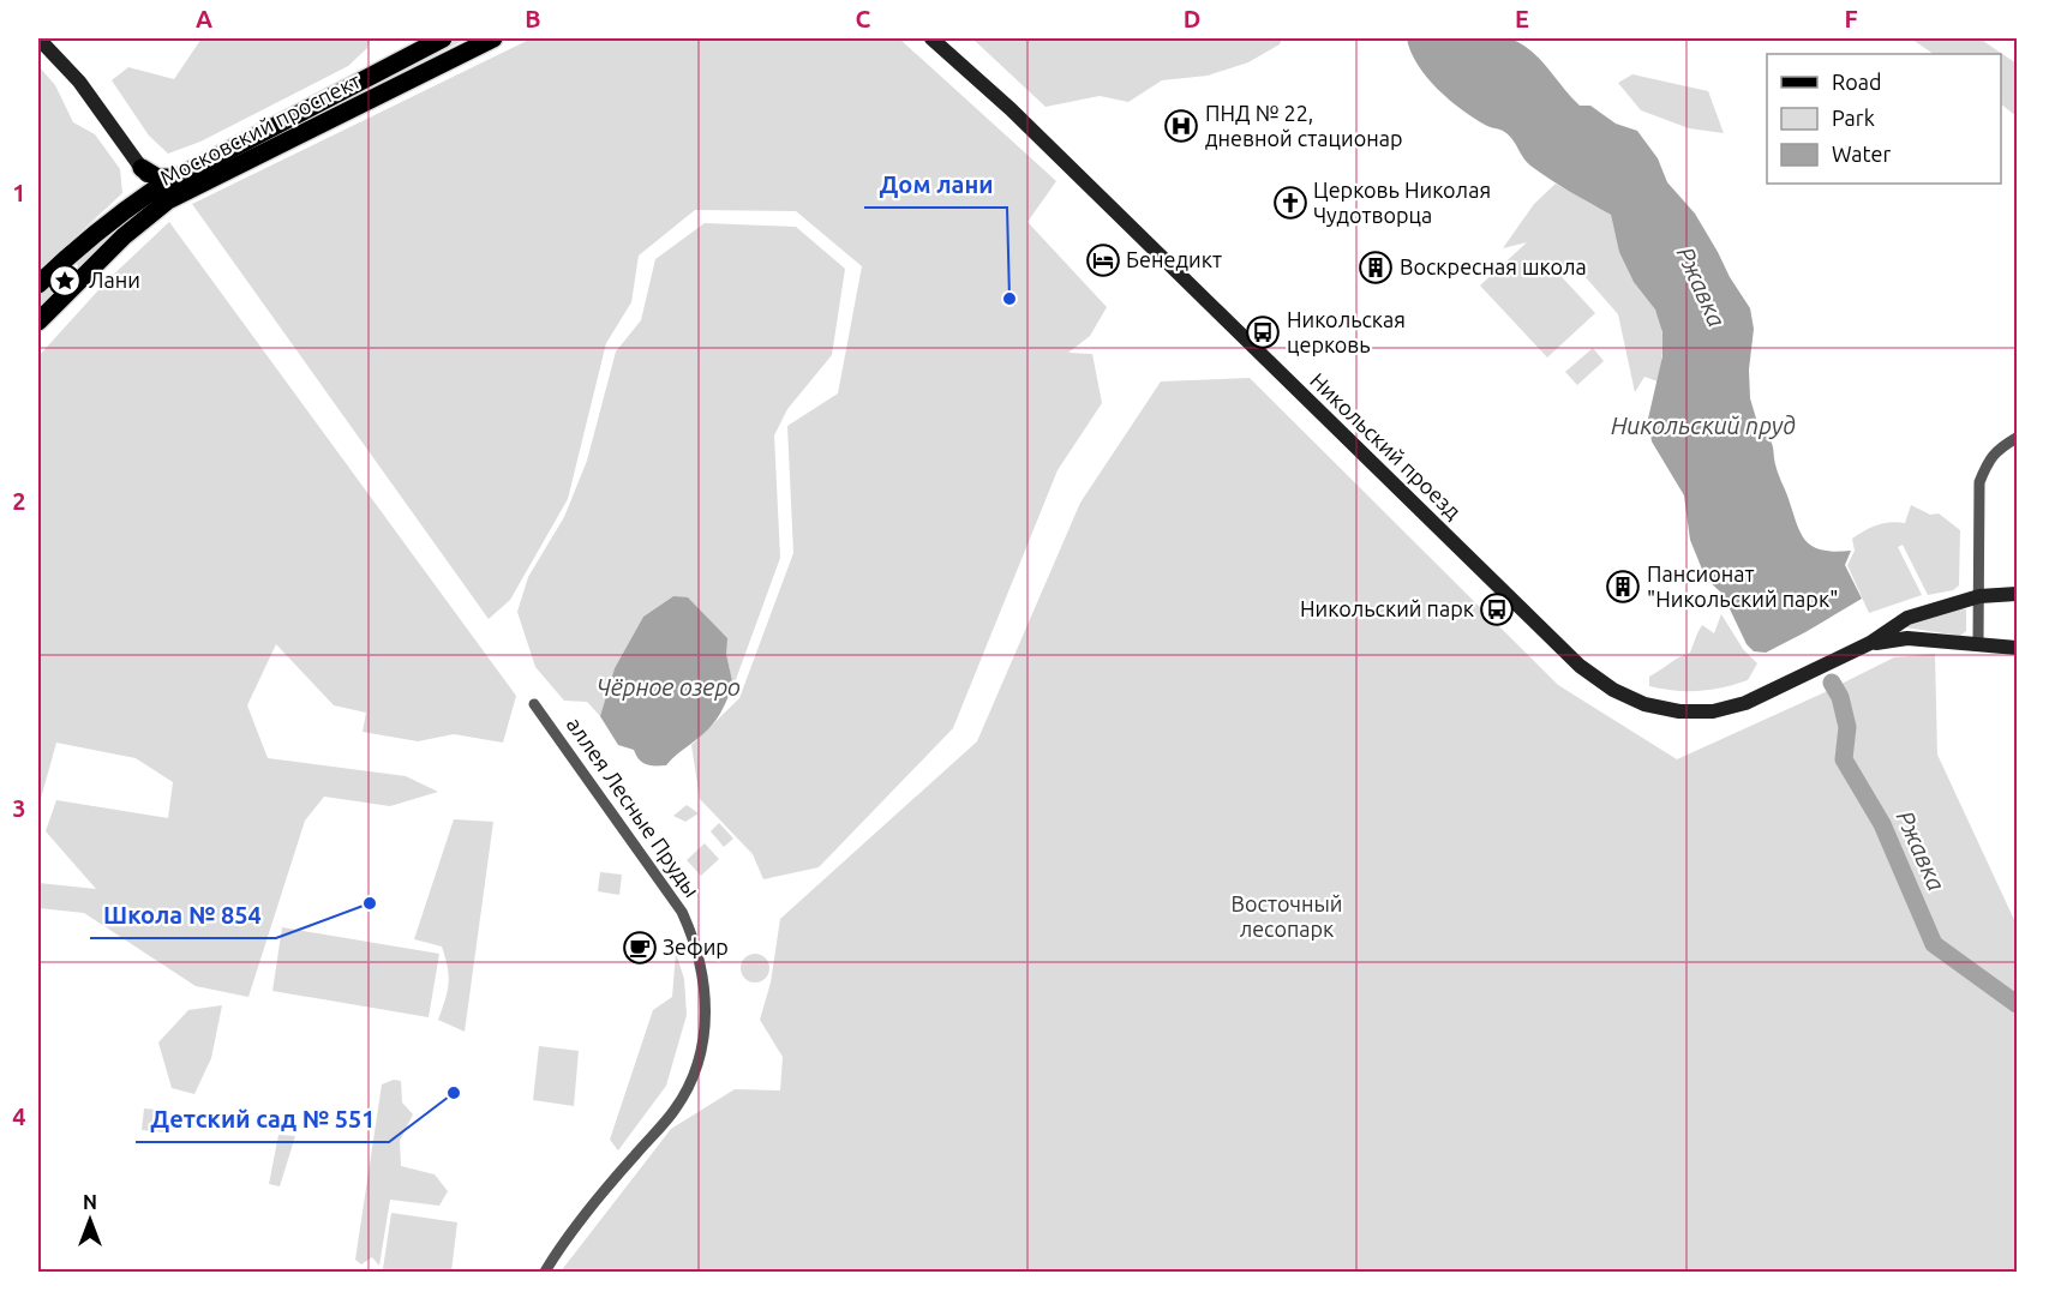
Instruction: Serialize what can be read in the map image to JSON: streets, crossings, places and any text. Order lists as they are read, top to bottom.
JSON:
{
  "streets": {
    "main road": ["Московский проспект"],
    "street": ["Никольский проезд", "аллея Лесные Пруды"]
  },
  "water": ["Ржавка", "Никольский пруд", "Чёрное озеро"],
  "parks": ["Восточный лесопарк"],
  "places": {
    "hospital": ["ПНД № 22, дневной стационар"],
    "church": ["Церковь Николая Чудотворца"],
    "hotel": ["Бенедикт"],
    "building": ["Воскресная школа", "Пансионат \"Никольский парк\""],
    "place": ["Лани"],
    "other": ["Дом лани", "Школа № 854", "Детский сад № 551"],
    "bus stop": ["Никольская церковь", "Никольский парк"],
    "cafe": ["Зефир"]
  },
  "legend": ["Road", "Park", "Water"],
  "north": "top",
  "grid": {
    "columns": [
      "A",
      "B",
      "C",
      "D",
      "E",
      "F"
    ],
    "rows": [
      "1",
      "2",
      "3",
      "4"
    ]
  }
}
